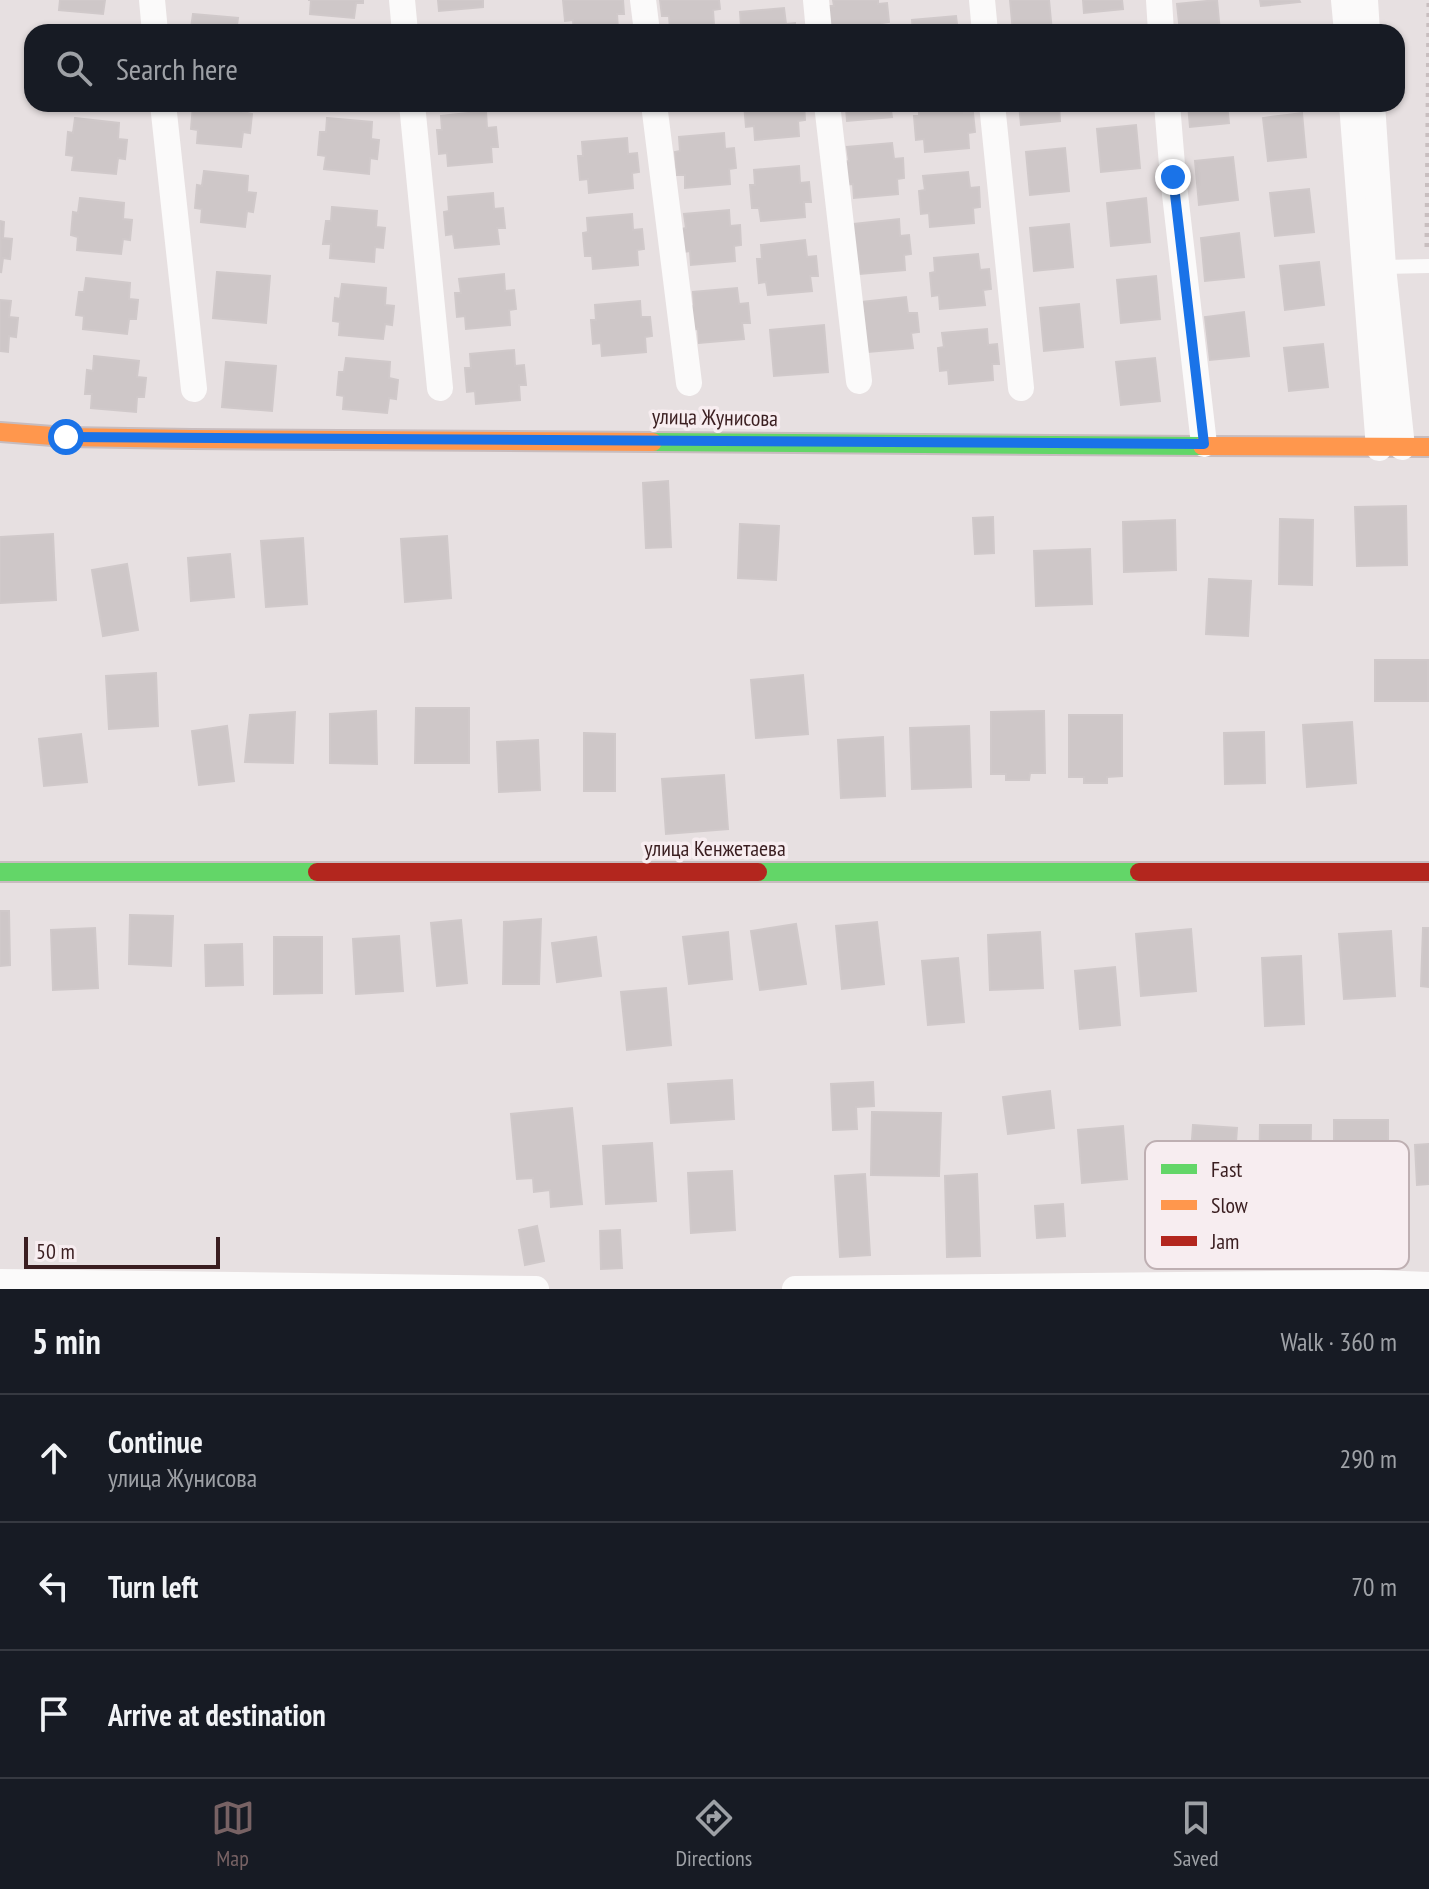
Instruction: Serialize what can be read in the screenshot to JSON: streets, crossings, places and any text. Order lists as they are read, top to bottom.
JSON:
{
  "streets": {
    "street": ["улица Жунисова", "улица Кенжетаева"]
  },
  "legend": ["Fast", "Slow", "Jam"],
  "scale_bar": "50 m",
  "page": {
    "search": "Search here",
    "scale": "50 m",
    "heading": ["5 min", "Walk · 360 m"],
    "list": [
      ["Continue", "улица Жунисова", "290 m"],
      ["Turn left", "70 m"],
      "Arrive at destination"
    ],
    "nav": ["Map", "Directions", "Saved"]
  }
}
